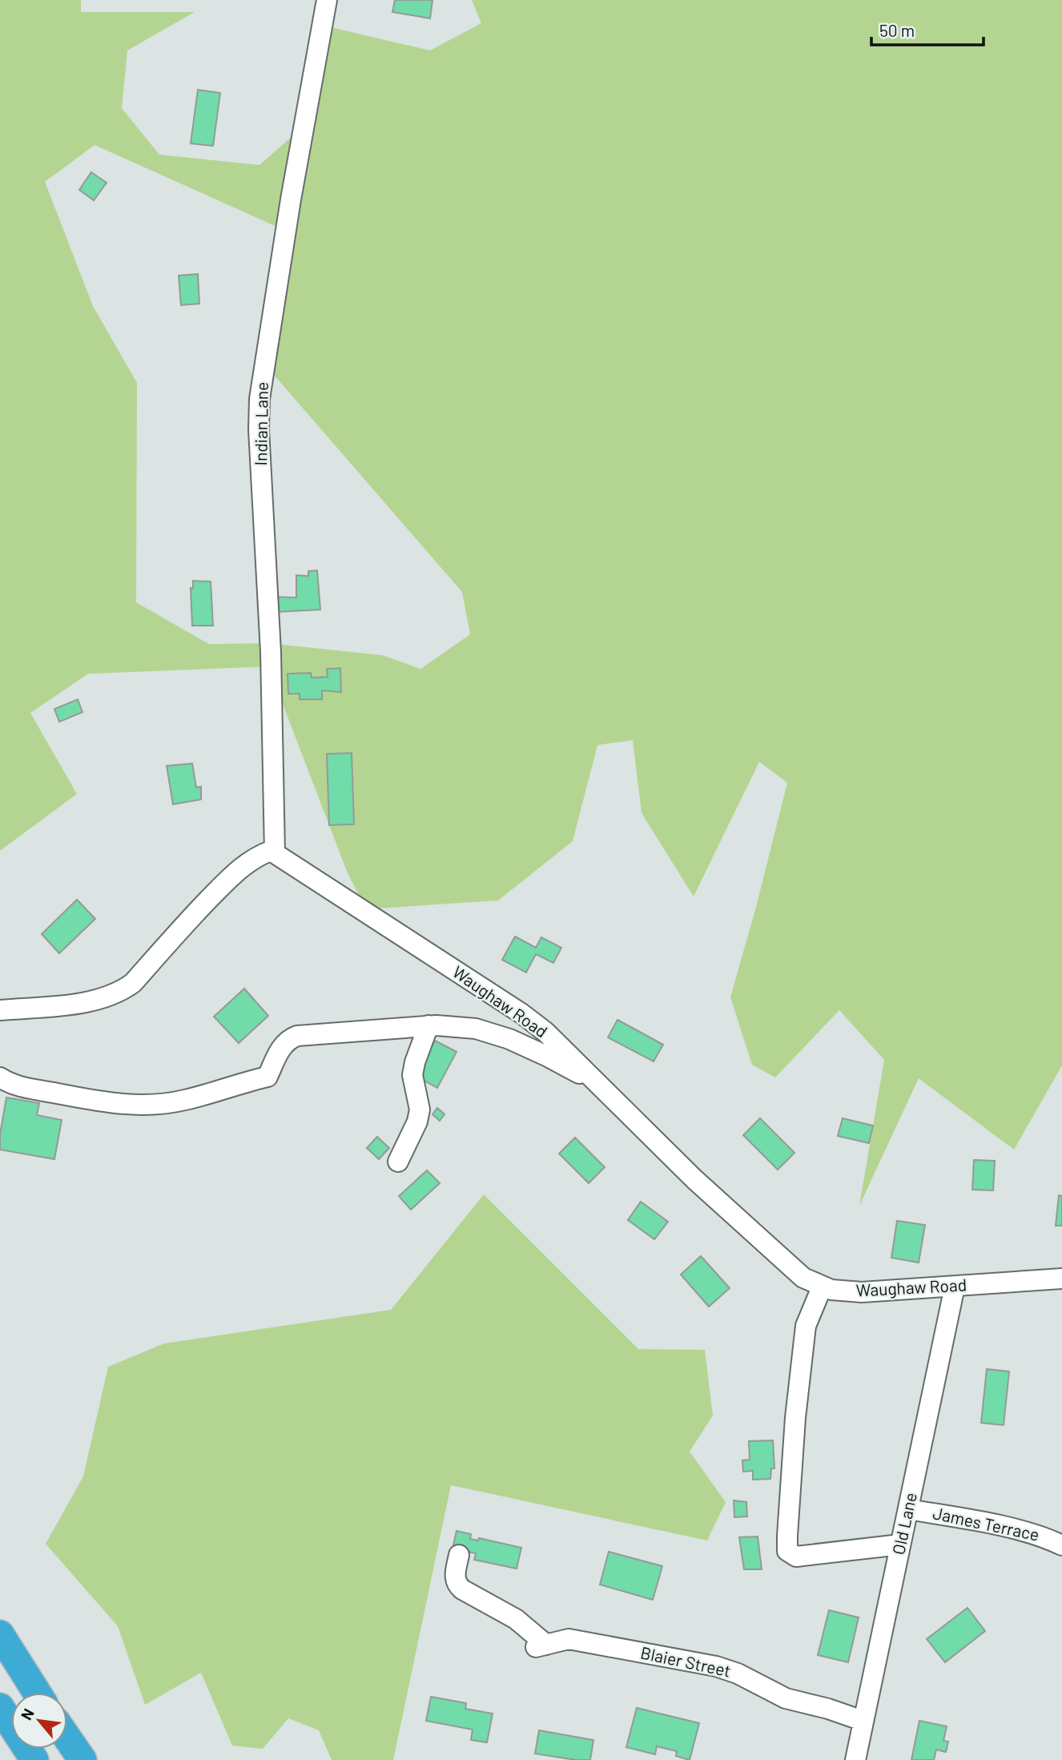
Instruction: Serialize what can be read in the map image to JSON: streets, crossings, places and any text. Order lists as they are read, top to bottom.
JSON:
{
  "streets": {
    "street": [
      "Indian Lane",
      "Waughaw Road",
      "Old Lane",
      "James Terrace",
      "Blaier Street"
    ]
  },
  "crossings": [
    ["Indian Lane", "Waughaw Road"],
    ["Waughaw Road", "Old Lane"],
    ["Old Lane", "James Terrace"],
    ["Old Lane", "Blaier Street"]
  ],
  "scale_bar": "50 m",
  "north": "top left"
}
